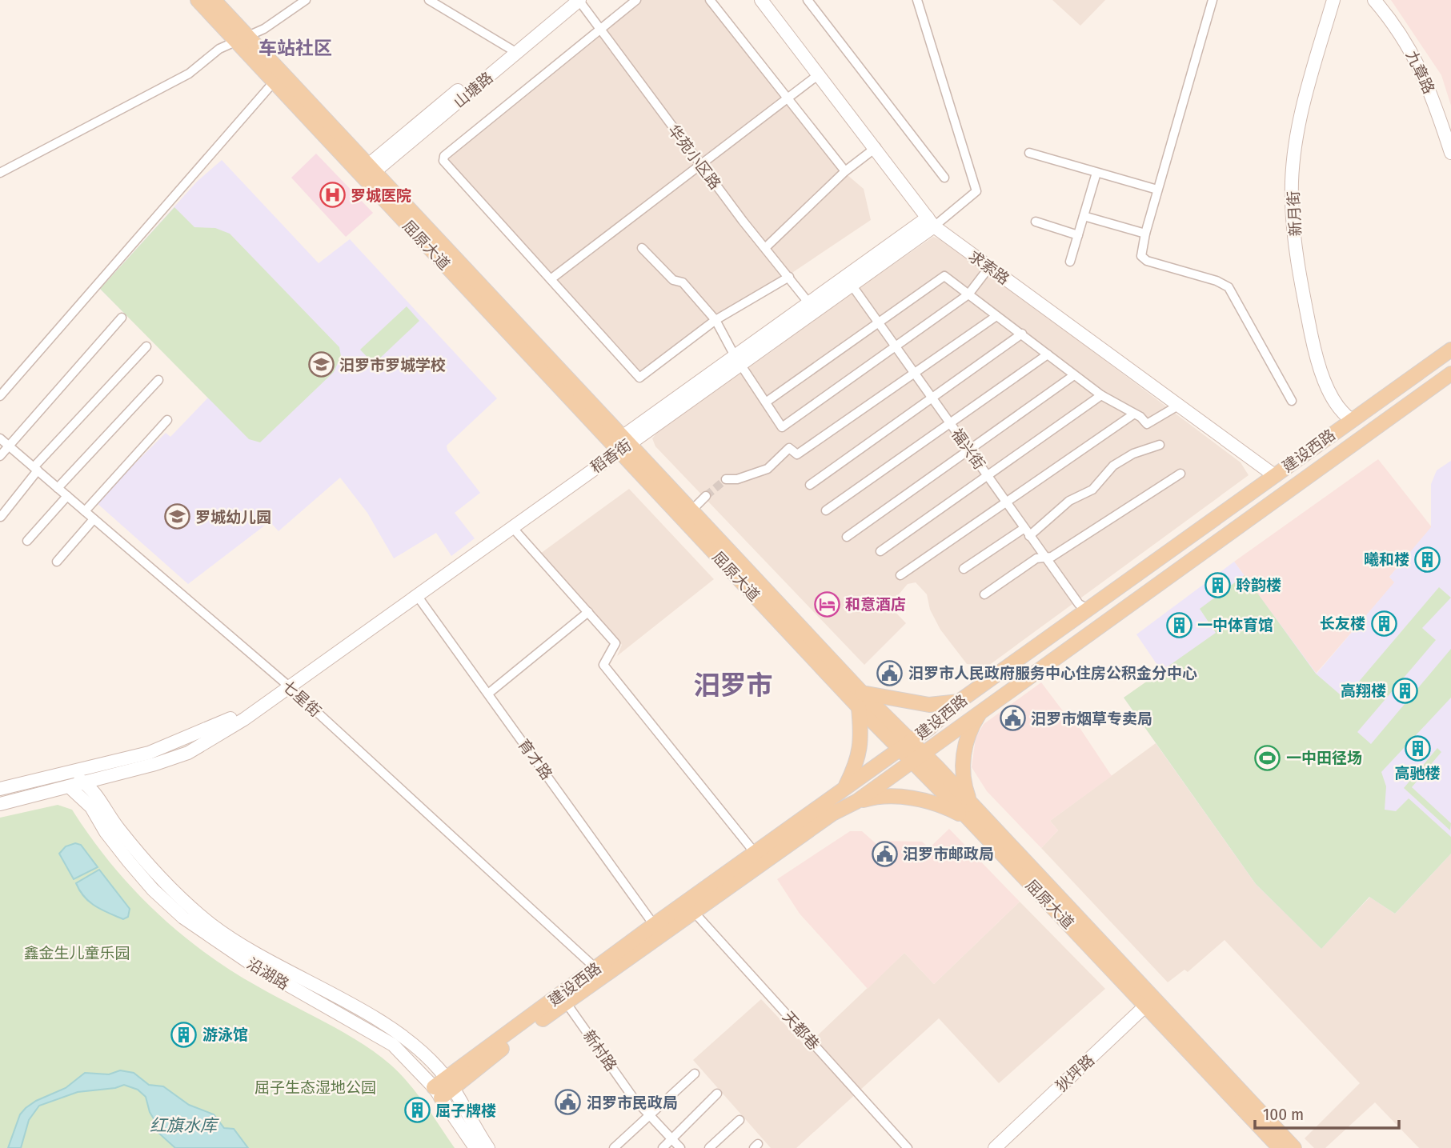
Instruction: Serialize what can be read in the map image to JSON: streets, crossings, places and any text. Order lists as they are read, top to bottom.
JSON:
{
  "streets": {
    "main road": ["屈原大道", "建设西路"],
    "street": [
      "九章路",
      "山塘路",
      "华苑小区路",
      "新月街",
      "求索路",
      "福兴街",
      "稻香街",
      "七星街",
      "育才路",
      "沿湖路",
      "天都巷",
      "新村路",
      "狄坪路"
    ]
  },
  "crossings": [
    ["山塘路", "华苑小区路"],
    ["山塘路", "屈原大道"],
    ["华苑小区路", "稻香街"],
    ["新月街", "建设西路"],
    ["屈原大道", "建设西路"],
    ["屈原大道", "稻香街"],
    ["屈原大道", "狄坪路"],
    ["求索路", "建设西路"],
    ["求索路", "稻香街"],
    ["福兴街", "建设西路"],
    ["福兴街", "稻香街"],
    ["建设西路", "七星街"],
    ["建设西路", "育才路"],
    ["建设西路", "沿湖路"],
    ["建设西路", "天都巷"],
    ["建设西路", "新村路"],
    ["稻香街", "七星街"],
    ["稻香街", "育才路"]
  ],
  "districts": ["车站社区", "汨罗市"],
  "water": ["红旗水库"],
  "parks": ["鑫金生儿童乐园", "屈子生态湿地公园"],
  "places": {
    "hospital": ["罗城医院"],
    "school or university": ["汨罗市罗城学校", "罗城幼儿园"],
    "building": [
      "曦和楼",
      "聆韵楼",
      "长友楼",
      "一中体育馆",
      "高翔楼",
      "高驰楼",
      "游泳馆",
      "屈子牌楼"
    ],
    "hotel": ["和意酒店"],
    "public building": [
      "汨罗市人民政府服务中心住房公积金分中心",
      "汨罗市烟草专卖局",
      "汨罗市邮政局",
      "汨罗市民政局"
    ],
    "sports": ["一中田径场"]
  },
  "scale_bar": "100 m"
}
